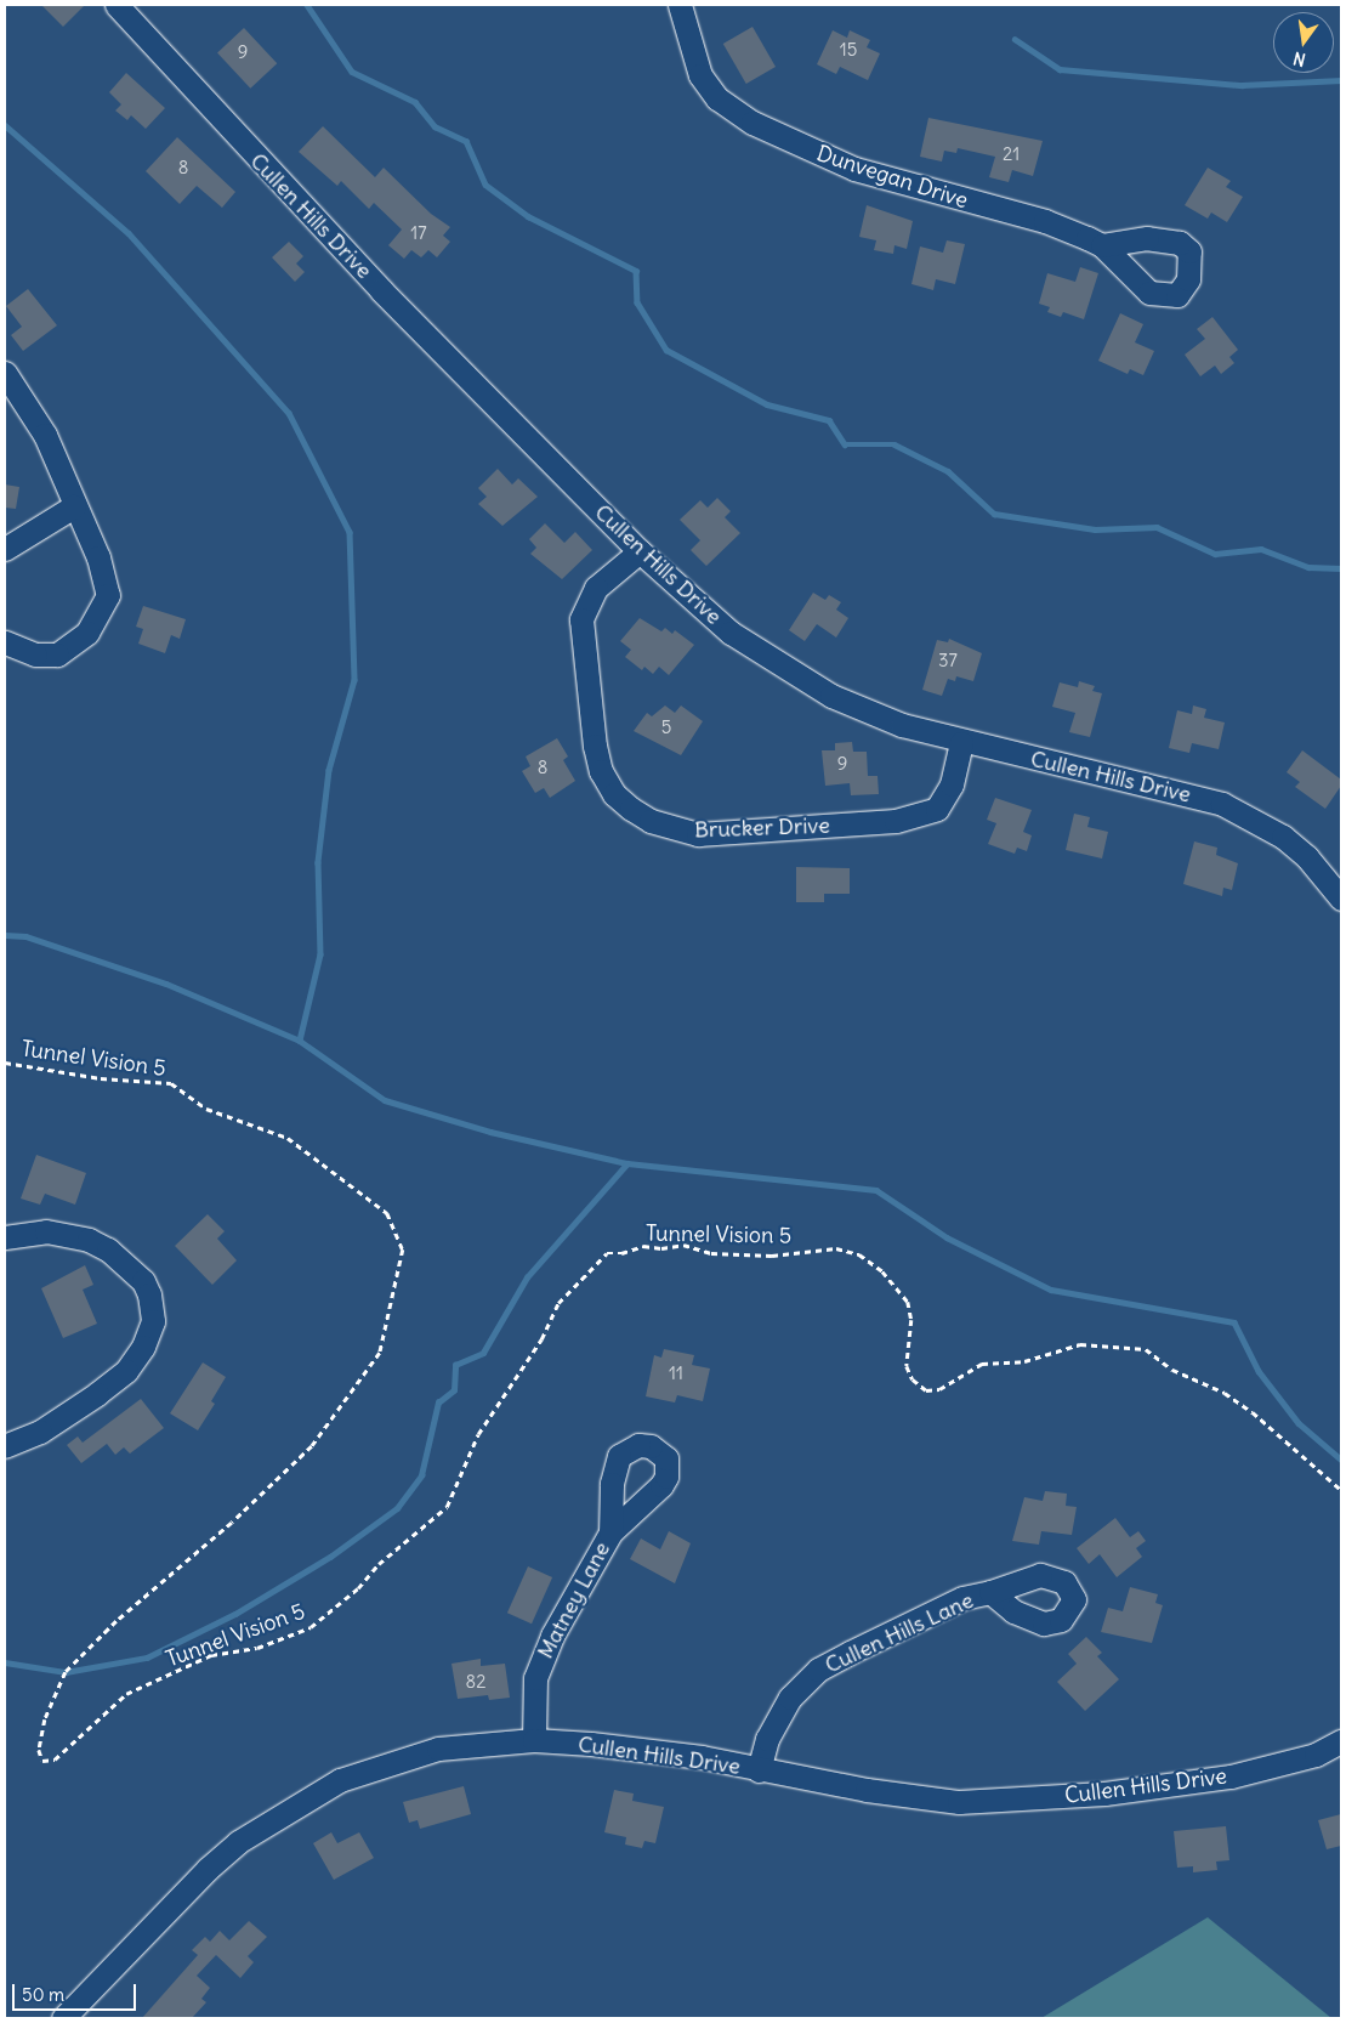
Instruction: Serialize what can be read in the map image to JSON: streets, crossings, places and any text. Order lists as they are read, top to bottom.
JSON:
{
  "streets": {
    "street": [
      "Dunvegan Drive",
      "Cullen Hills Drive",
      "Brucker Drive",
      "Matney Lane",
      "Cullen Hills Lane"
    ],
    "path": ["Tunnel Vision 5"]
  },
  "crossings": [
    ["Cullen Hills Drive", "Brucker Drive"],
    ["Cullen Hills Drive", "Matney Lane"],
    ["Cullen Hills Drive", "Cullen Hills Lane"]
  ],
  "house_numbers": [
    "15",
    "9",
    "21",
    "8",
    "17",
    "37",
    "5",
    "9",
    "8",
    "11",
    "82"
  ],
  "scale_bar": "50 m",
  "north": "bottom"
}
